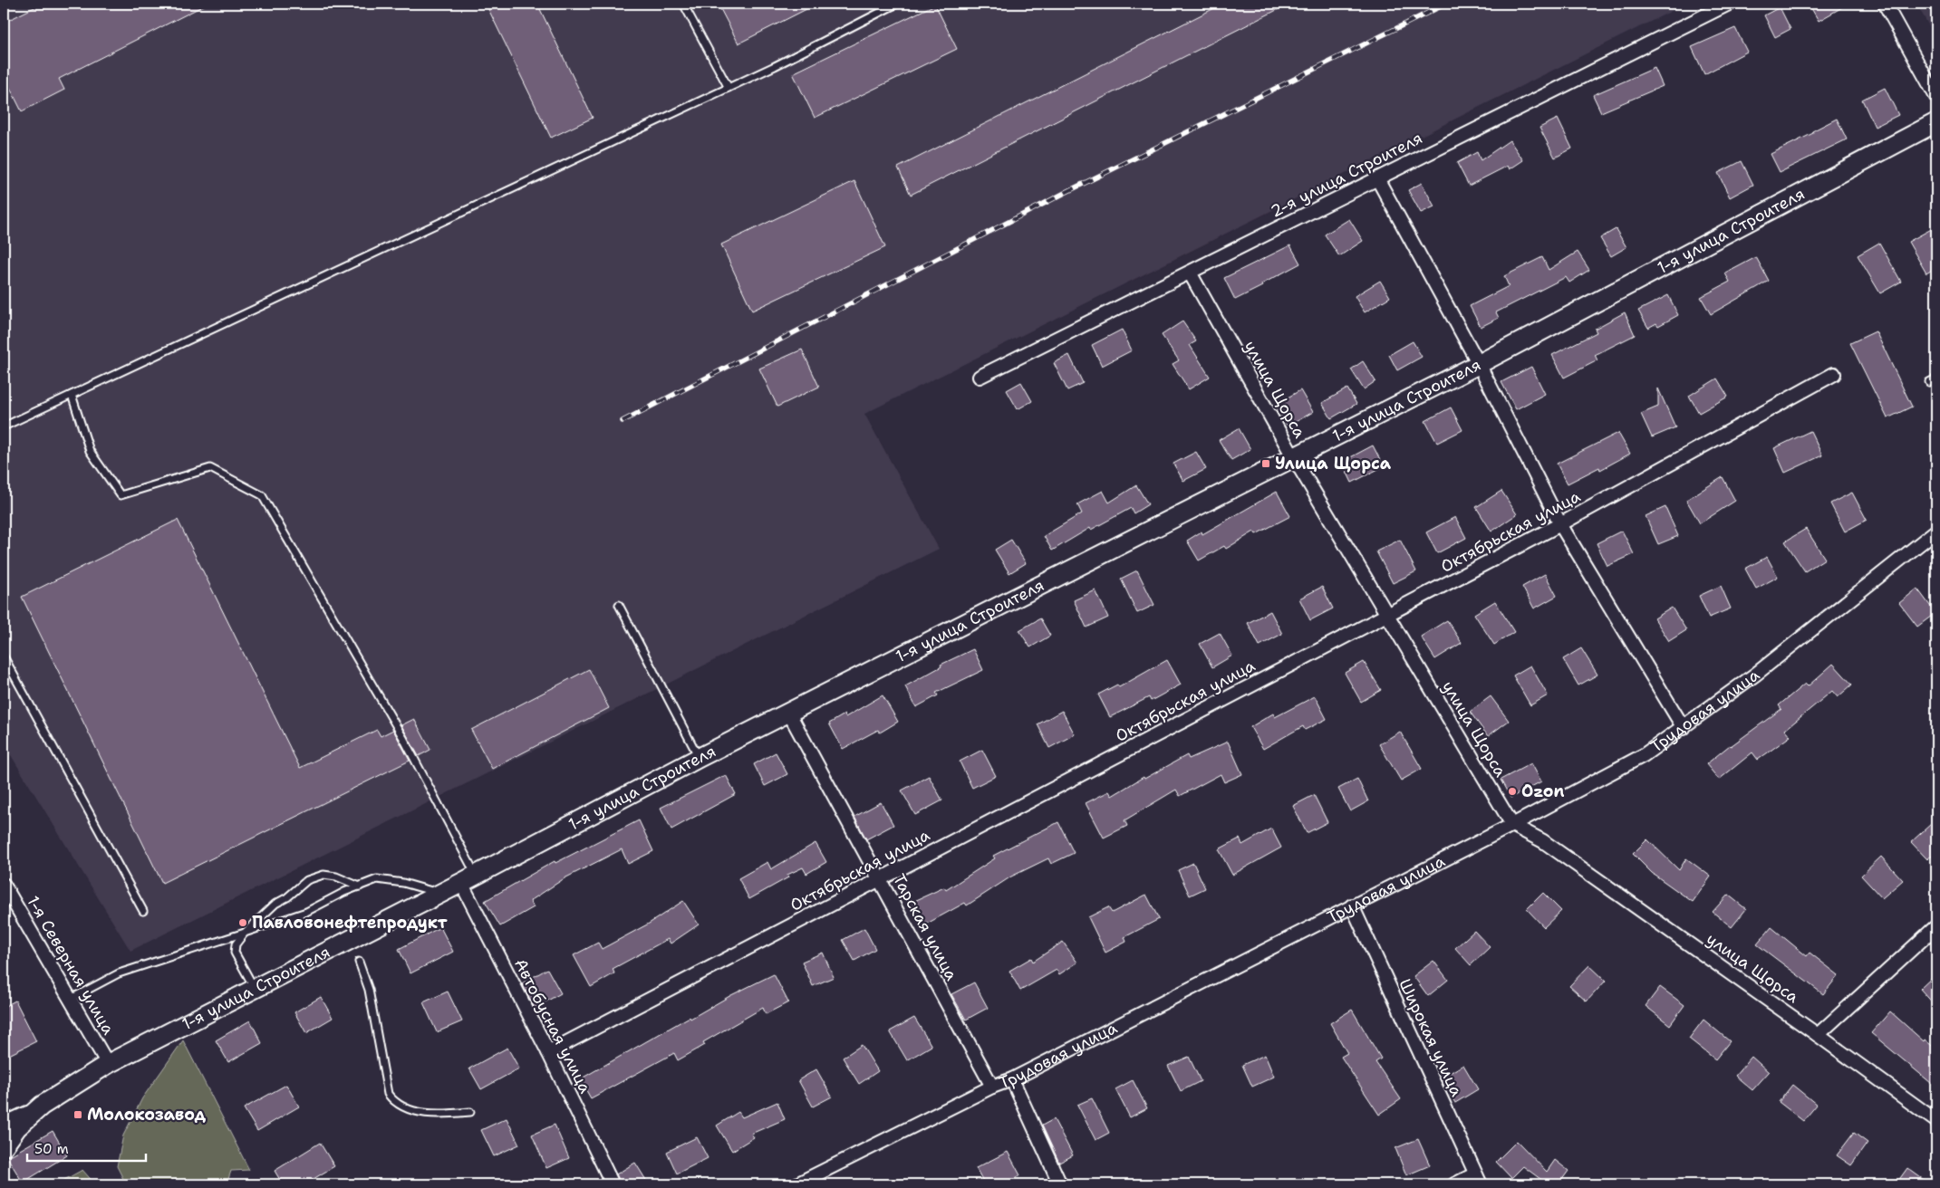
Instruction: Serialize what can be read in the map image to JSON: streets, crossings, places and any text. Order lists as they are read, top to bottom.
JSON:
{
  "streets": {
    "street": [
      "2-я улица Строителя",
      "1-я улица Строителя",
      "улица Щорса",
      "Октябрьская улица",
      "Трудовая улица",
      "Тарская улица",
      "1-я Северная улица",
      "Автобусная улица",
      "Широкая улица"
    ]
  },
  "crossings": [
    ["2-я улица Строителя", "улица Щорса"],
    ["1-я улица Строителя", "улица Щорса"],
    ["1-я улица Строителя", "Тарская улица"],
    ["1-я улица Строителя", "1-я Северная улица"],
    ["1-я улица Строителя", "Автобусная улица"],
    ["улица Щорса", "Октябрьская улица"],
    ["улица Щорса", "Трудовая улица"],
    ["Октябрьская улица", "Тарская улица"],
    ["Октябрьская улица", "Автобусная улица"],
    ["Трудовая улица", "Тарская улица"],
    ["Трудовая улица", "Широкая улица"]
  ],
  "places": {
    "transit": ["Улица Щорса", "Молокозавод"],
    "other": ["Ozon", "Павловонефтепродукт"]
  },
  "scale_bar": "50 m"
}
